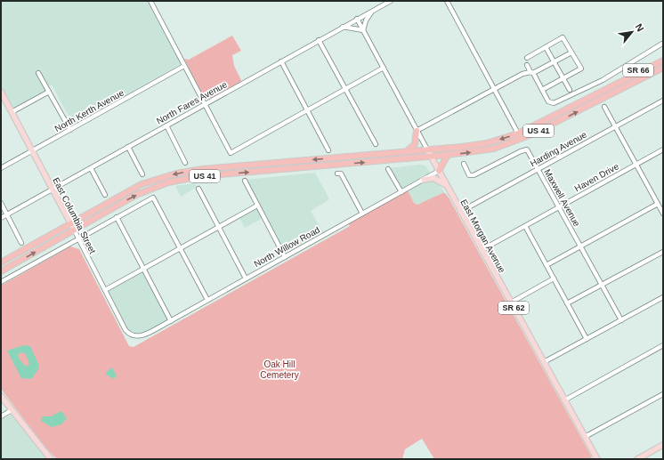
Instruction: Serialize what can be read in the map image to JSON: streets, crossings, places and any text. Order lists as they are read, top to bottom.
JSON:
{
  "streets": {
    "highway": ["SR 66", "US 41"],
    "main road": ["East Columbia Street", "East Morgan Avenue", "SR 62"],
    "street": [
      "North Fares Avenue",
      "North Kerth Avenue",
      "Harding Avenue",
      "Haven Drive",
      "Maxwell Avenue",
      "North Willow Road"
    ]
  },
  "crossings": [
    ["SR 66", "US 41"],
    ["North Fares Avenue", "East Columbia Street"],
    ["North Fares Avenue", "East Morgan Avenue"],
    ["North Kerth Avenue", "East Columbia Street"],
    ["US 41", "East Columbia Street"],
    ["US 41", "East Morgan Avenue"],
    ["Harding Avenue", "Maxwell Avenue"],
    ["Harding Avenue", "East Morgan Avenue"],
    ["Haven Drive", "Maxwell Avenue"],
    ["Haven Drive", "East Morgan Avenue"],
    ["East Columbia Street", "North Willow Road"],
    ["East Morgan Avenue", "North Willow Road"]
  ],
  "parks": ["Oak Hill Cemetery"],
  "north": "top right"
}
